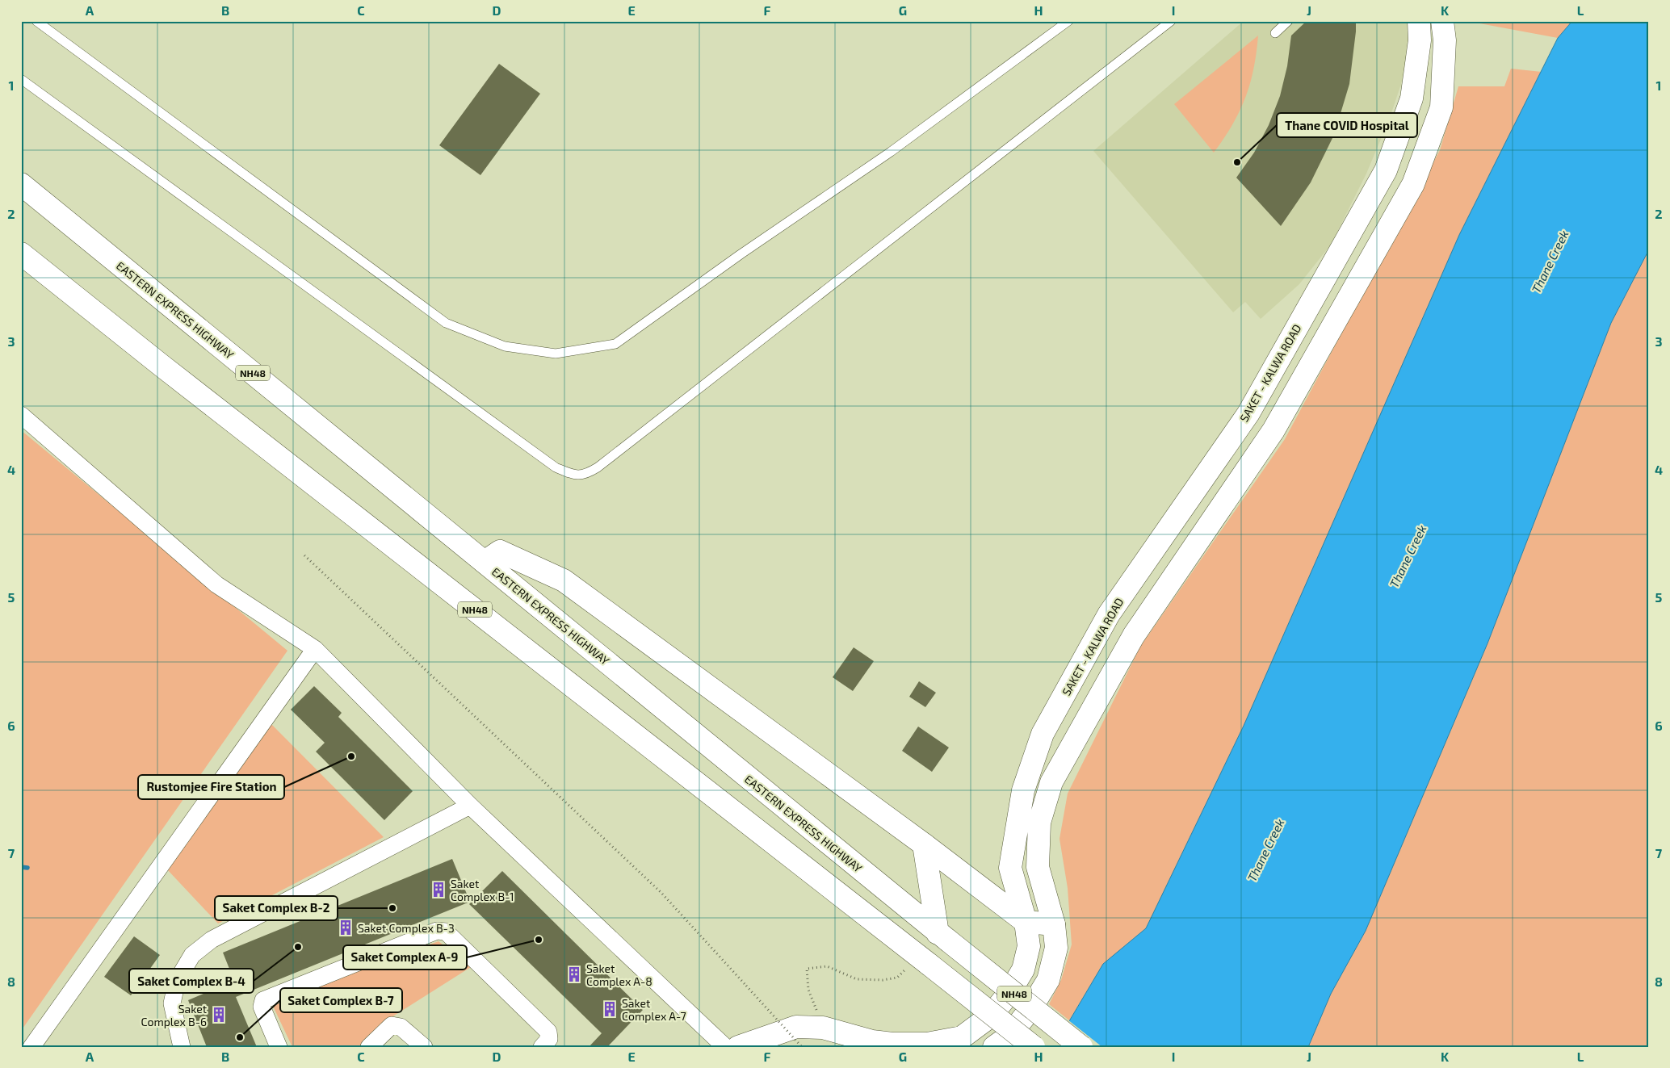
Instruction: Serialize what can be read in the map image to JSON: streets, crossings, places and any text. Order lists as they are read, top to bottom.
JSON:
{
  "streets": {
    "main road": ["EASTERN EXPRESS HIGHWAY", "NH48", "SAKET - KALWA ROAD"]
  },
  "water": ["Thane Creek"],
  "places": {
    "other": [
      "Thane COVID Hospital",
      "Rustomjee Fire Station",
      "Saket Complex B-2",
      "Saket Complex A-9",
      "Saket Complex B-4",
      "Saket Complex B-7"
    ],
    "building": [
      "Saket Complex B-1",
      "Saket Complex B-3",
      "Saket Complex A-8",
      "Saket Complex A-7",
      "Saket Complex B-6"
    ]
  },
  "grid": {
    "columns": [
      "A",
      "B",
      "C",
      "D",
      "E",
      "F",
      "G",
      "H",
      "I",
      "J",
      "K",
      "L"
    ],
    "rows": [
      "1",
      "2",
      "3",
      "4",
      "5",
      "6",
      "7",
      "8"
    ]
  }
}
